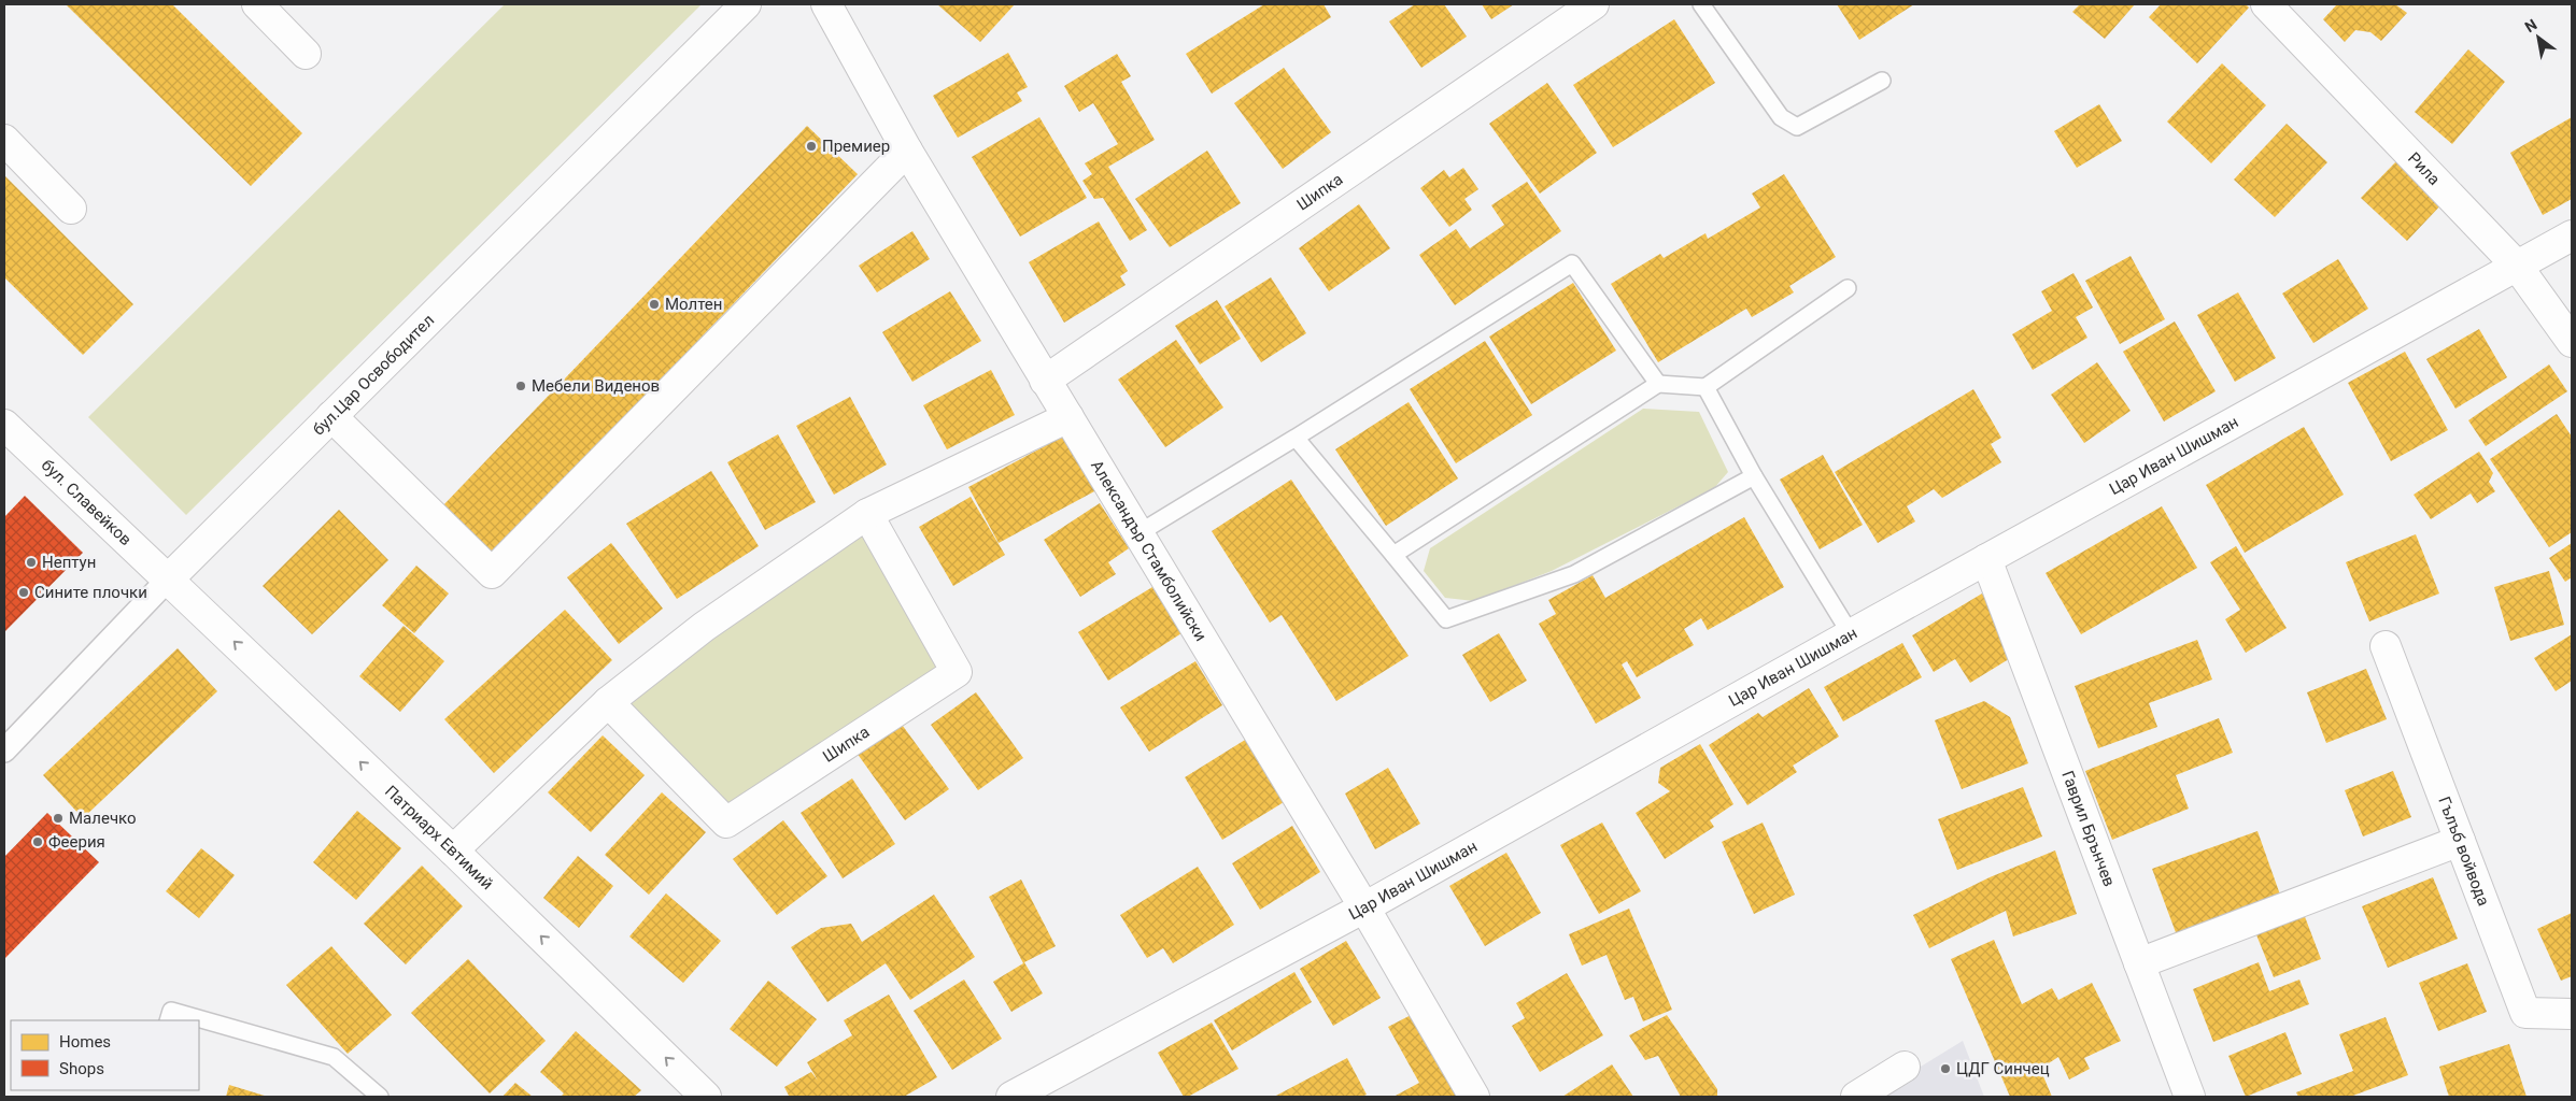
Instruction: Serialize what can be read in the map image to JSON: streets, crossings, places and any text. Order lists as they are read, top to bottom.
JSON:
{
  "streets": {
    "street": [
      "Рила",
      "Шипка",
      "бул.Цар Освободител",
      "Цар Иван Шишман",
      "бул. Славейков",
      "Александър Стамболийски",
      "Гаврил Брънчев",
      "Патриарх Евтимий",
      "Гълъб войвода"
    ]
  },
  "crossings": [
    ["Рила", "Цар Иван Шишман"],
    ["Шипка", "Александър Стамболийски"],
    ["бул.Цар Освободител", "бул. Славейков"],
    ["бул.Цар Освободител", "Патриарх Евтимий"],
    ["Цар Иван Шишман", "Александър Стамболийски"],
    ["Цар Иван Шишман", "Гаврил Брънчев"],
    ["бул. Славейков", "Патриарх Евтимий"]
  ],
  "one_way": ["Патриарх Евтимий"],
  "places": [
    "Премиер",
    "Молтен",
    "Мебели Виденов",
    "Нептун",
    "Сините плочки",
    "Малечко",
    "Феерия",
    "ЦДГ Синчец"
  ],
  "legend": ["Homes", "Shops"],
  "north": "top left"
}
